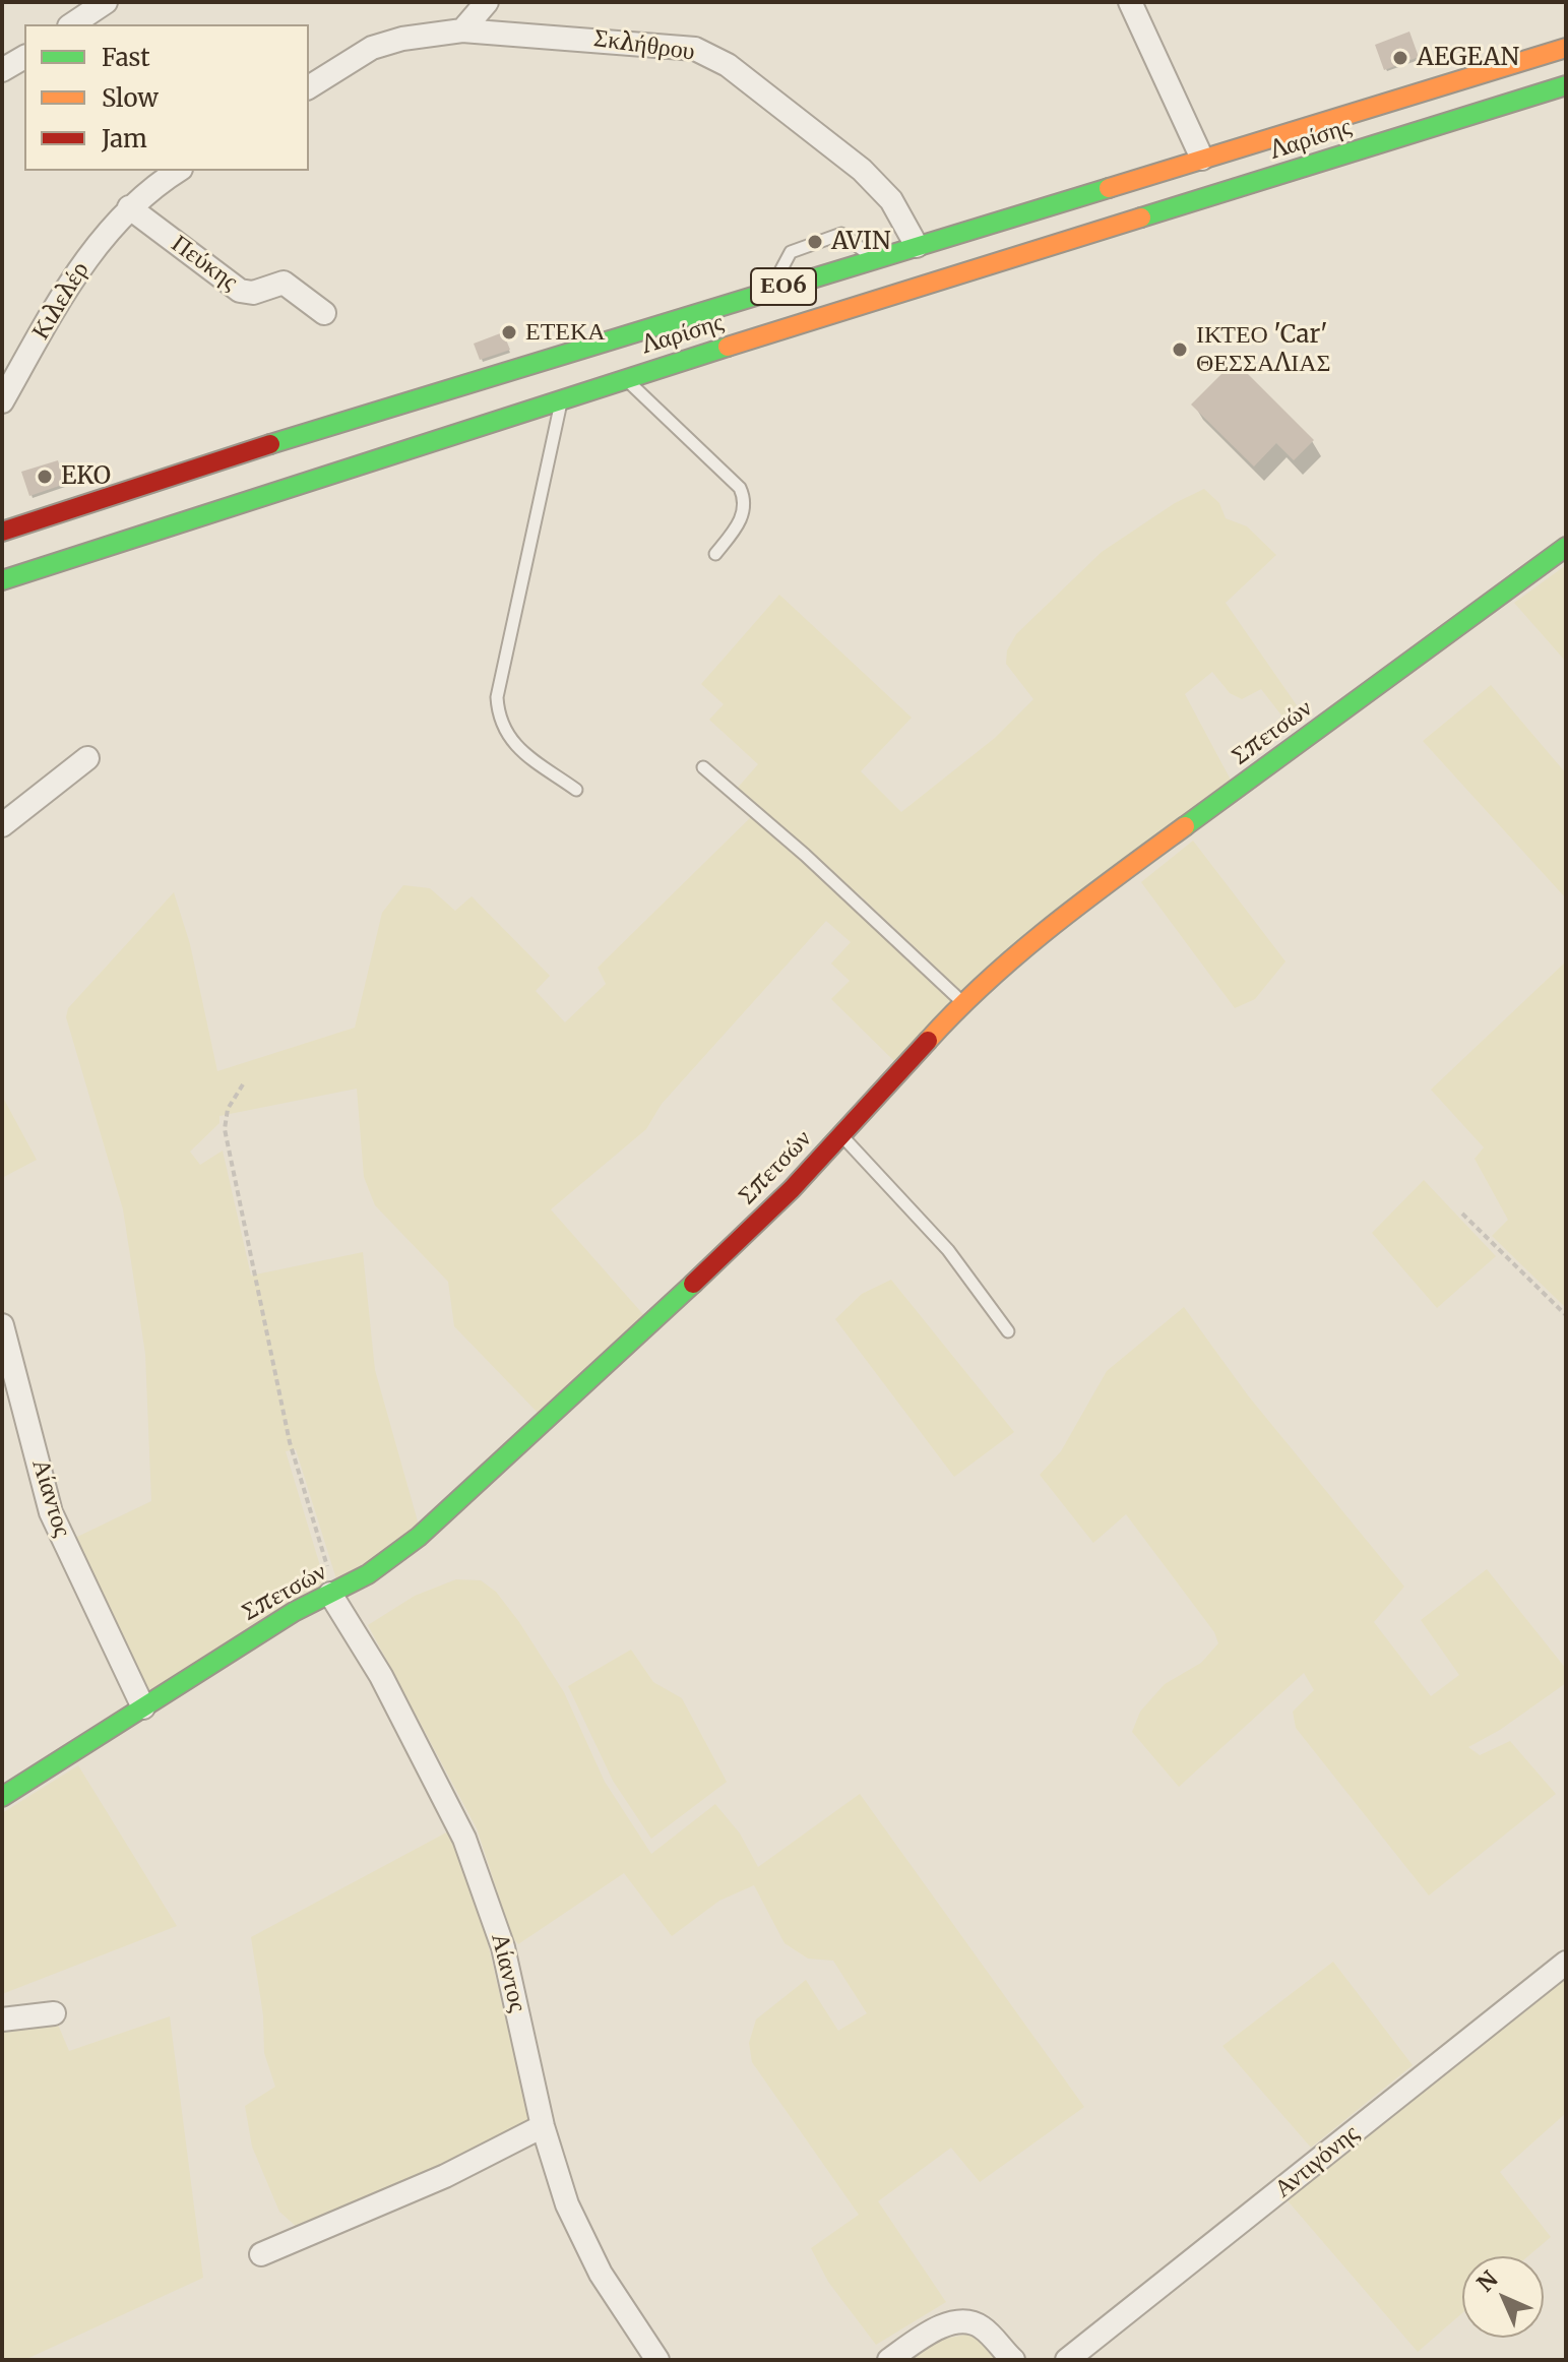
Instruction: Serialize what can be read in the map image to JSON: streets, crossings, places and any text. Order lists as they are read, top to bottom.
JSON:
{
  "streets": {
    "main road": ["Λαρίσης", "ΕΟ6", "Σπετσών"],
    "street": [
      "Σκλήθρου",
      "Πεύκης",
      "Κιλελέρ",
      "Αίαντος",
      "Αντιγόνης"
    ]
  },
  "crossings": [
    ["Σκλήθρου", "Λαρίσης"],
    ["Πεύκης", "Κιλελέρ"],
    ["Σπετσών", "Αίαντος"]
  ],
  "places": [
    "AEGEAN",
    "AVIN",
    "ΕΤΕΚΑ",
    "ΙΚΤΕΟ 'Car' ΘΕΣΣΑΛΙΑΣ",
    "EKO"
  ],
  "legend": ["Fast", "Slow", "Jam"],
  "north": "top left"
}
